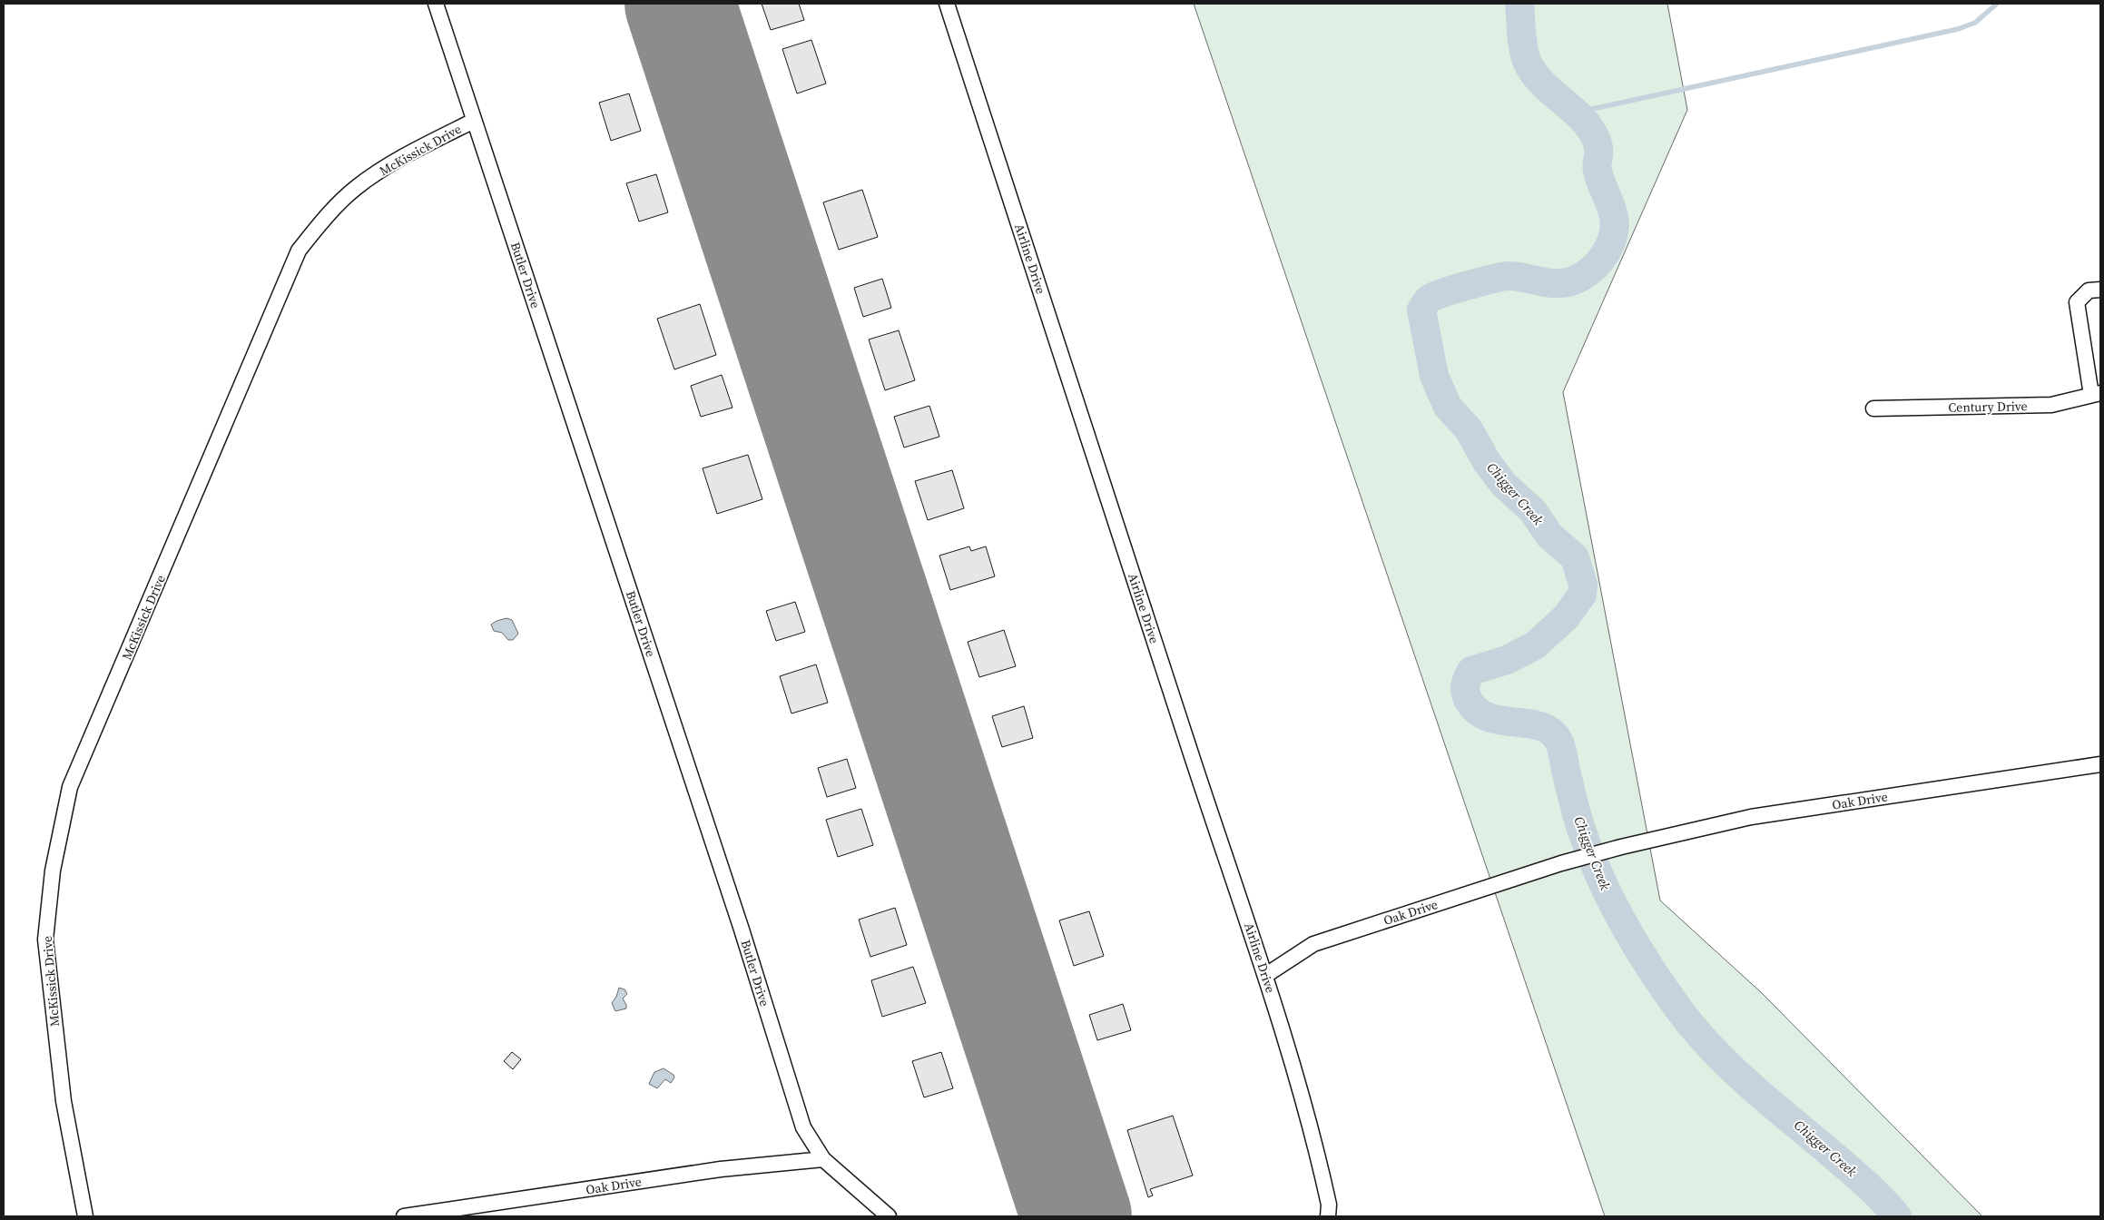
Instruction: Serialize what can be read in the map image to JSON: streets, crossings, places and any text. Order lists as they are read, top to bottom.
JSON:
{
  "streets": {
    "street": [
      "McKissick Drive",
      "Airline Drive",
      "Butler Drive",
      "Century Drive",
      "Oak Drive"
    ]
  },
  "crossings": [
    ["McKissick Drive", "Butler Drive"],
    ["Airline Drive", "Oak Drive"],
    ["Butler Drive", "Oak Drive"]
  ],
  "water": ["Chigger Creek"]
}
